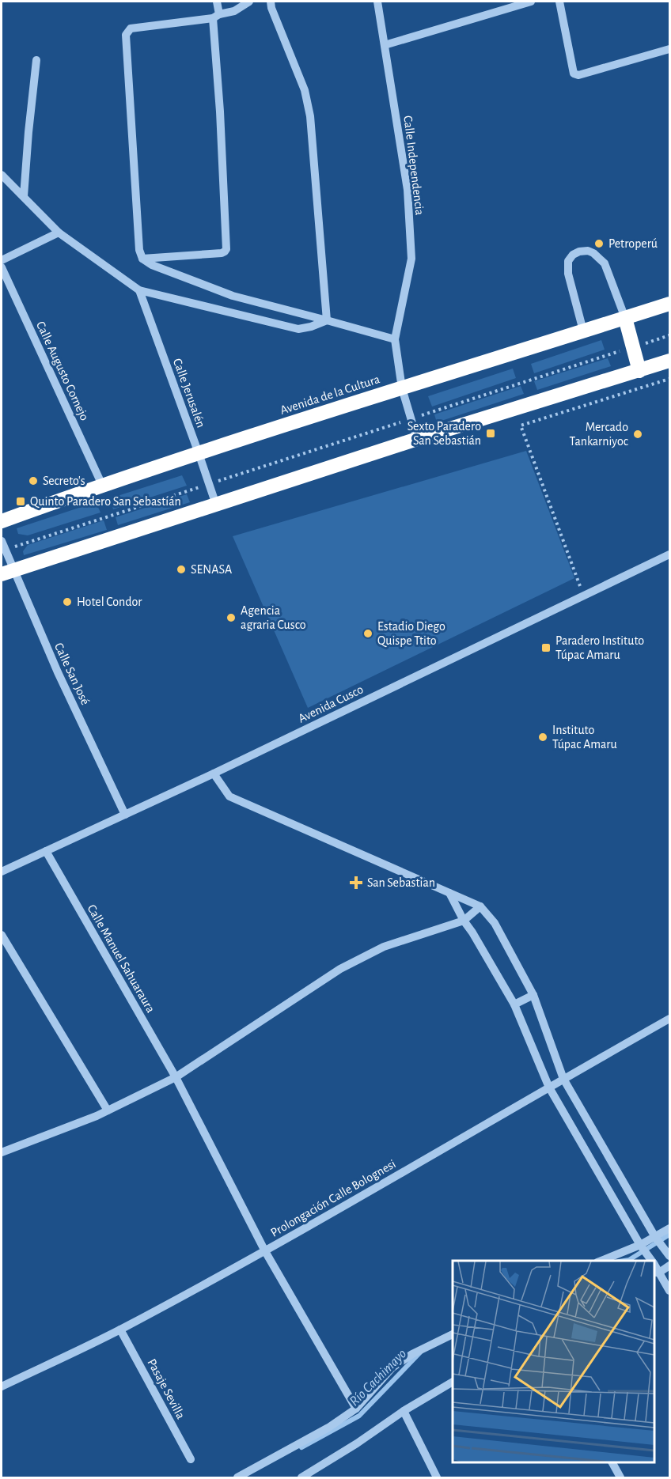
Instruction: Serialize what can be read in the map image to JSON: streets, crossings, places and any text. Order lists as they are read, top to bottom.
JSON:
{
  "streets": {
    "highway": ["Avenida de la Cultura"],
    "street": [
      "Calle Independencia",
      "Calle Augusto Cornejo",
      "Calle Jerusalén",
      "Calle San José",
      "Avenida Cusco",
      "Calle Manuel Sahuaraura",
      "Prolongación Calle Bolognesi",
      "Pasaje Sevilla"
    ]
  },
  "crossings": [
    ["Calle Independencia", "Avenida de la Cultura"],
    ["Calle Augusto Cornejo", "Avenida de la Cultura"],
    ["Calle Jerusalén", "Avenida de la Cultura"],
    ["Calle San José", "Avenida Cusco"],
    ["Avenida Cusco", "Calle Manuel Sahuaraura"],
    ["Calle Manuel Sahuaraura", "Prolongación Calle Bolognesi"],
    ["Prolongación Calle Bolognesi", "Pasaje Sevilla"]
  ],
  "water": ["Río Cachimayo"],
  "places": {
    "other": [
      "Petroperú",
      "Mercado Tankarniyoc",
      "Secreto's",
      "SENASA",
      "Hotel Condor",
      "Agencia agraria Cusco",
      "Estadio Diego Quispe Ttito",
      "Instituto Túpac Amaru"
    ],
    "transit": ["Sexto Paradero San Sebastián", "Quinto Paradero San Sebastián", "Paradero Instituto Túpac Amaru"],
    "health": ["San Sebastian"]
  }
}
